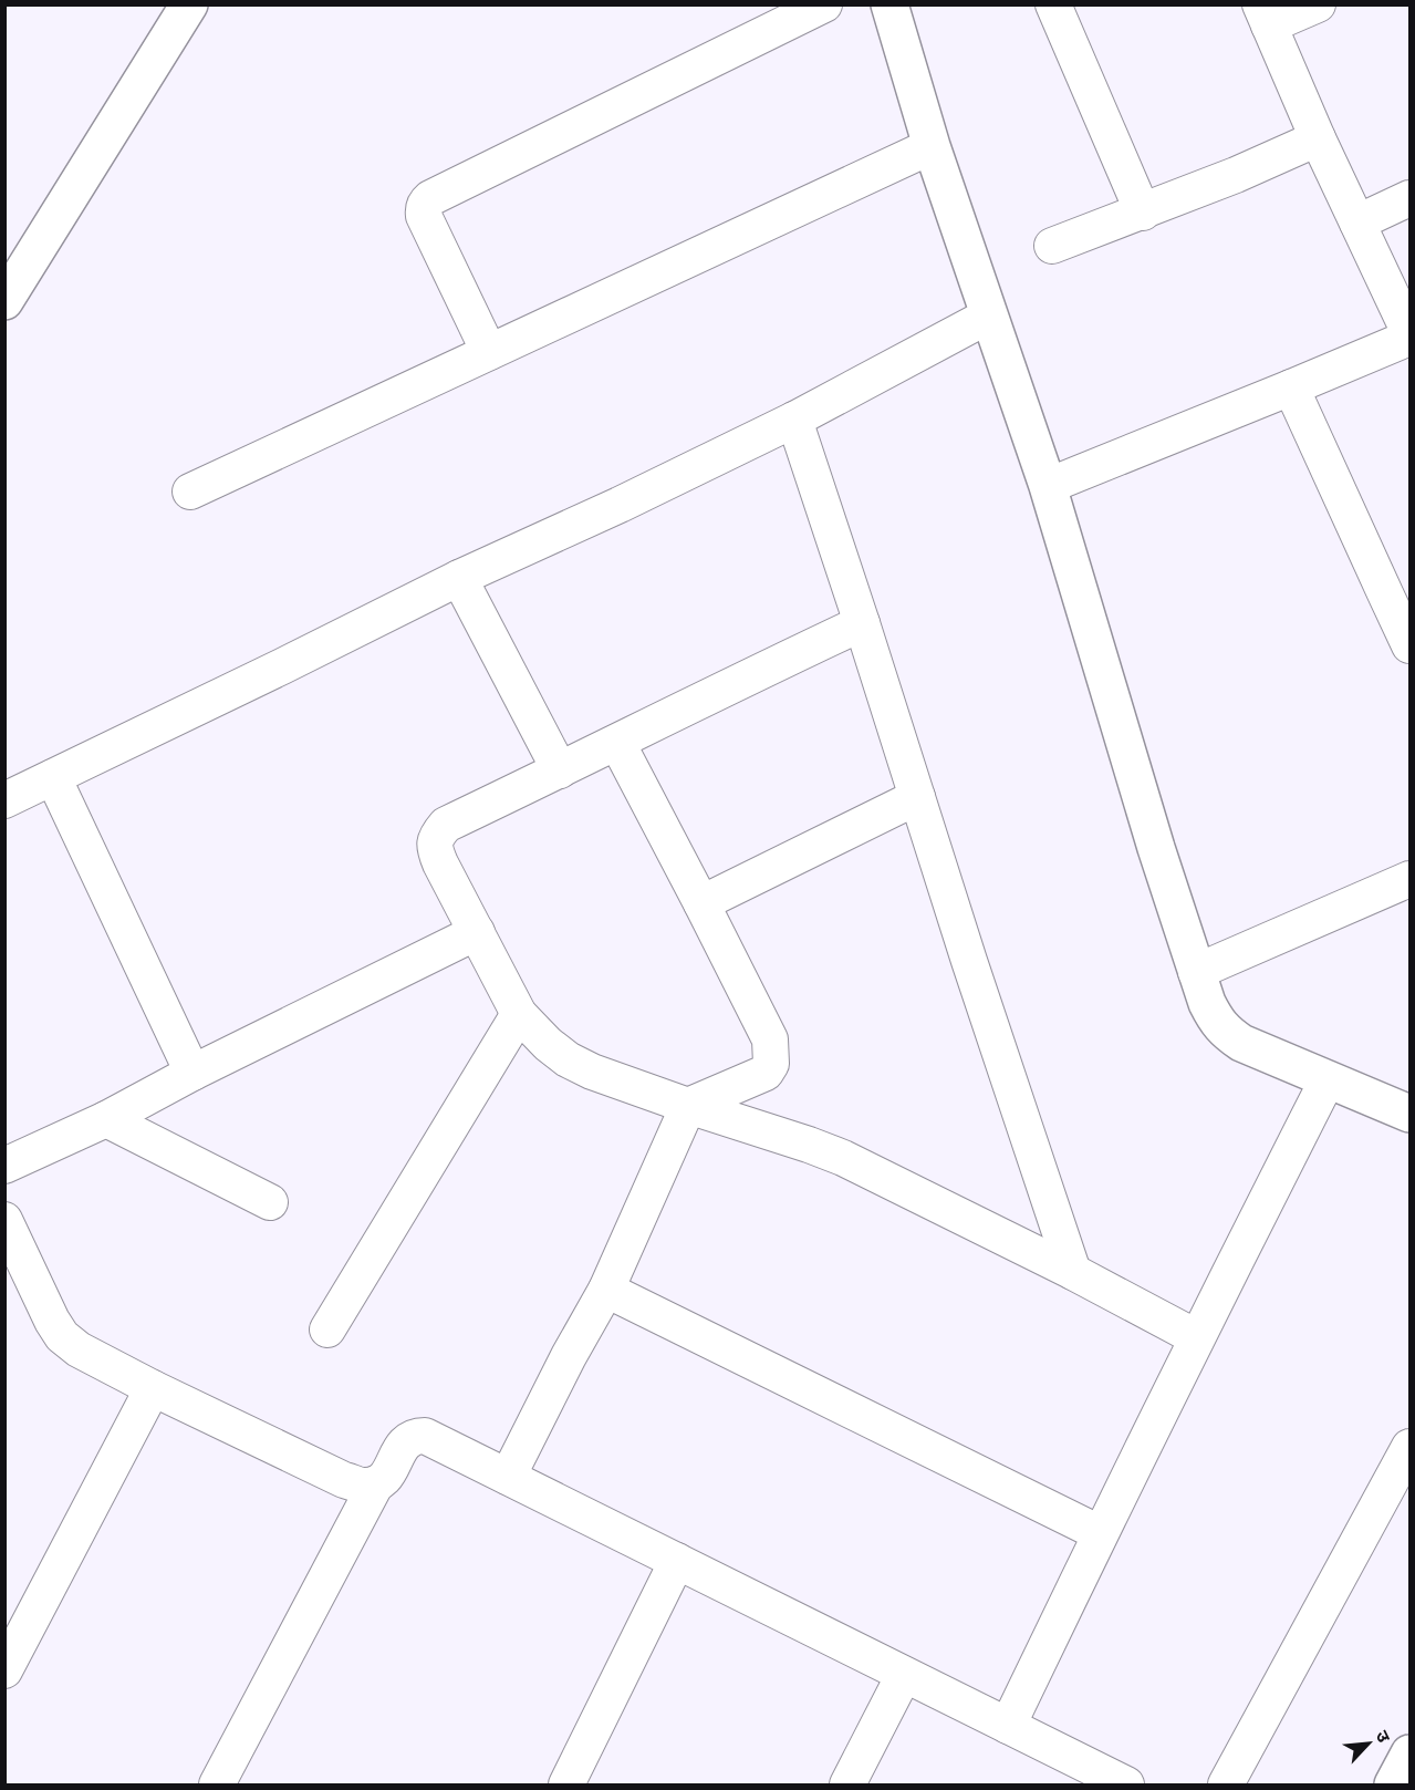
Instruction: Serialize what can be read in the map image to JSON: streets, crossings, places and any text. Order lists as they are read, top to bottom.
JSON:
{
  "north": "top right"
}
